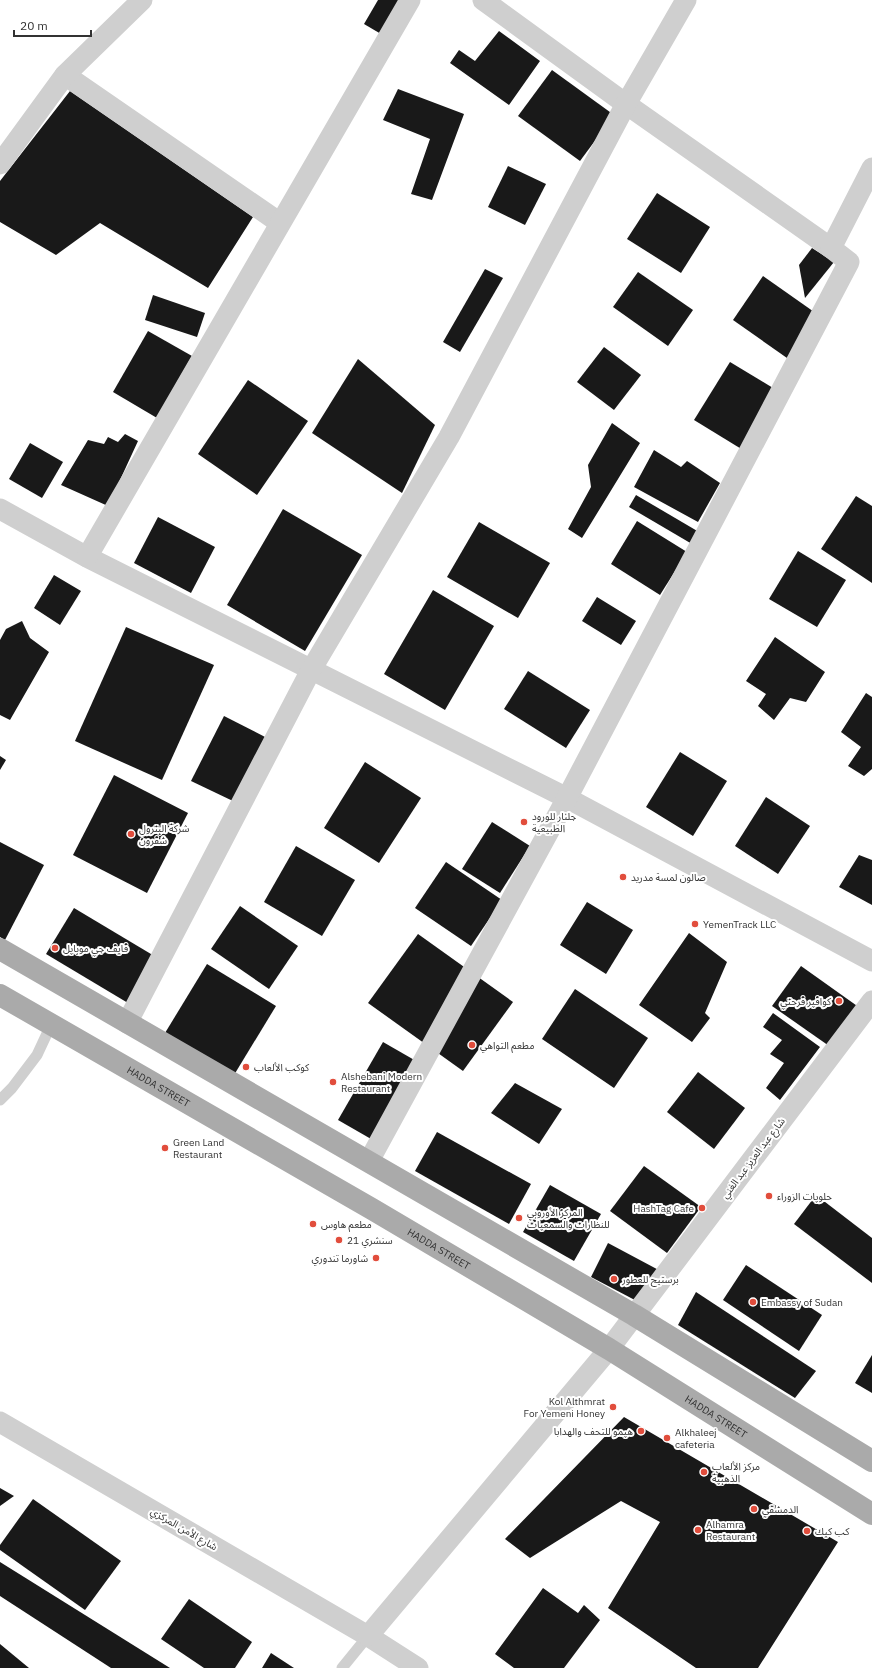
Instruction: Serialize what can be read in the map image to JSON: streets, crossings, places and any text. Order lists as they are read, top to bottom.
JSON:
{
  "streets": {
    "main road": ["HADDA STREET"],
    "street": ["شارع عبد العزيز عبد الغني", "شارع الأمن المركزي"]
  },
  "crossings": [
    ["HADDA STREET", "شارع عبد العزيز عبد الغني"],
    ["شارع عبد العزيز عبد الغني", "شارع الأمن المركزي"]
  ],
  "places": [
    "جلنار للورود الطبيعية",
    "شركة البترول شفرون",
    "صالون لمسة مدريد",
    "YemenTrack LLC",
    "فايف جي موبايل",
    "كوافير فرحتي",
    "مطعم التواهي",
    "كوكب الألعاب",
    "Alshebani Modern Restaurant",
    "Green Land Restaurant",
    "حلويات الزوراء",
    "HashTag Cafe",
    "المركز الأوروبي للنظارات والسمعيات",
    "مطعم هاوس",
    "21 سنشري",
    "شاورما تندوري",
    "برستيج للعطور",
    "Embassy of Sudan",
    "Kol Althmrat For Yemeni Honey",
    "هيمو للتحف والهدابا",
    "Alkhaleej cafeteria",
    "مركز الألعاب الذهبية",
    "الدمشقي",
    "Alhamra Restaurant",
    "كب كيك"
  ],
  "scale_bar": "20 m"
}
